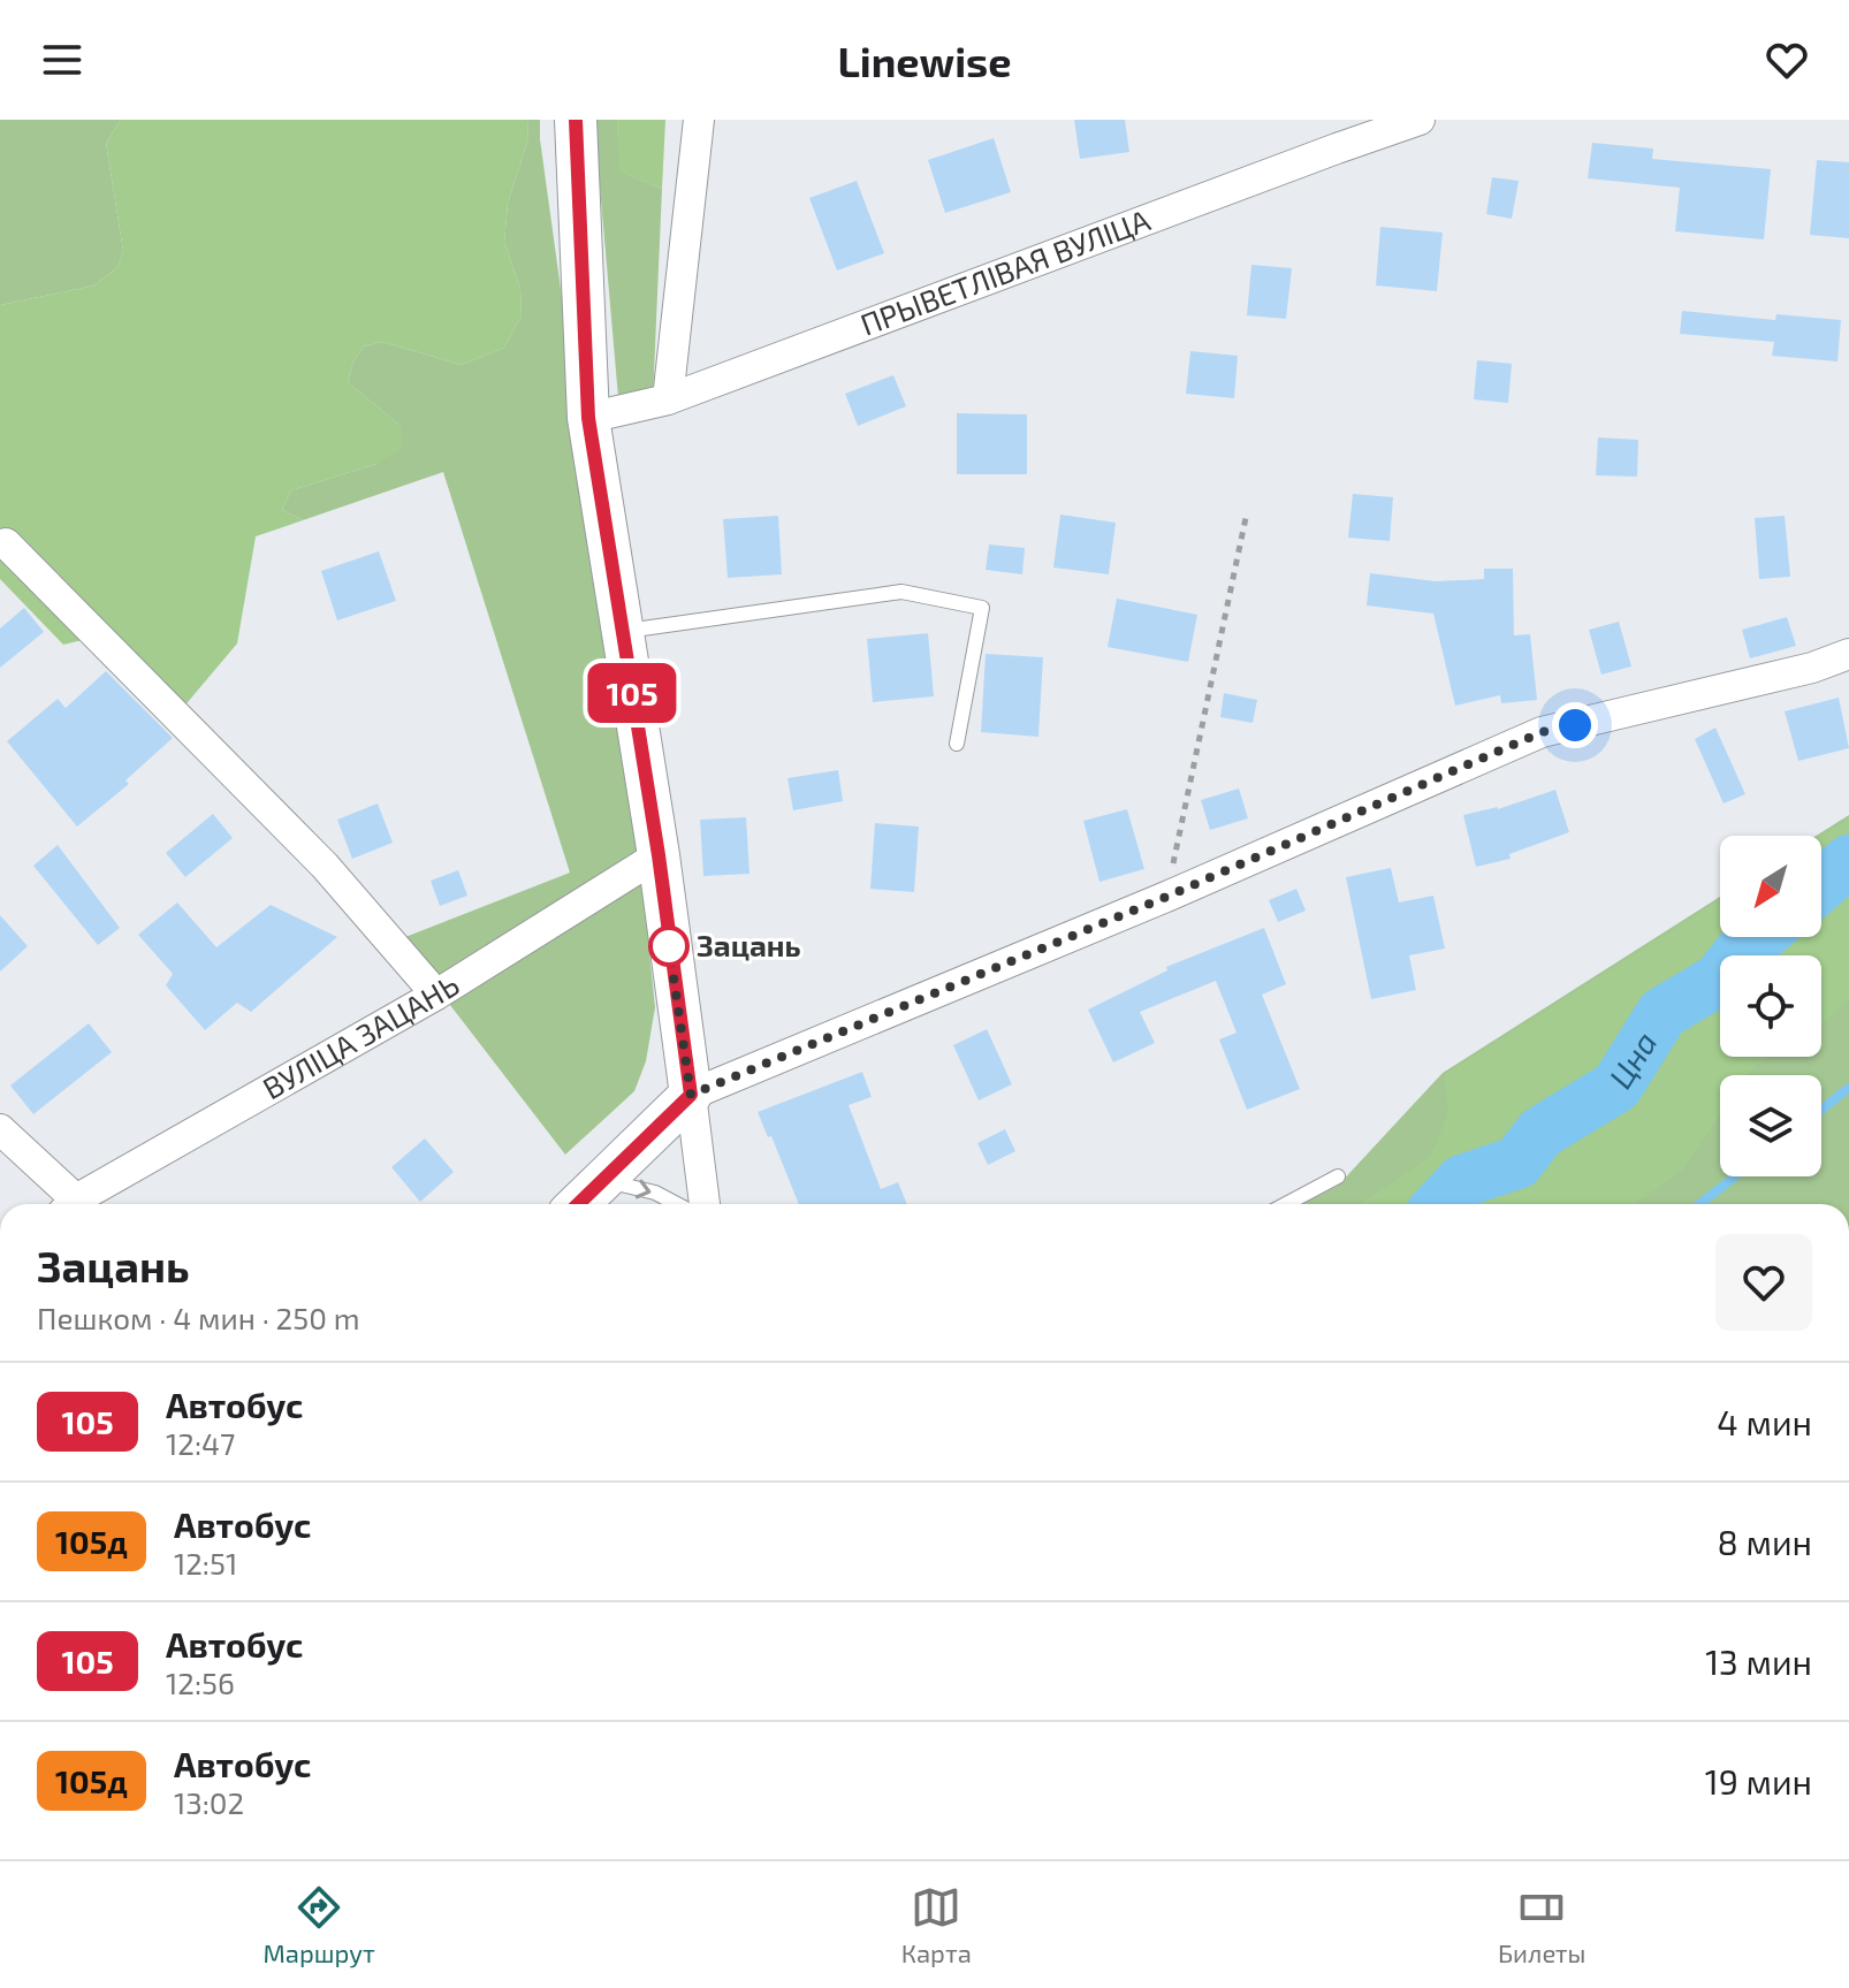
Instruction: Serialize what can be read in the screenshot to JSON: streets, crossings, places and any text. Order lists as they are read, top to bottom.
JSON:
{
  "streets": {
    "street": ["ПРЫВЕТЛІВАЯ ВУЛІЦА", "ВУЛІЦА ЗАЦАНЬ"]
  },
  "water": ["Цна"],
  "places": ["Зацань"],
  "lines": ["bus line 105"],
  "north": "bottom left",
  "page": {
    "header": "Linewise",
    "on_map": "105",
    "heading": ["Зацань", "Пешком · 4 мин · 250 m"],
    "list": [
      {
        "mark": "105",
        "name": "Автобус",
        "note": "12:47",
        "value": "4 мин"
      },
      {
        "mark": "105д",
        "name": "Автобус",
        "note": "12:51",
        "value": "8 мин"
      },
      {
        "mark": "105",
        "name": "Автобус",
        "note": "12:56",
        "value": "13 мин"
      },
      {
        "mark": "105д",
        "name": "Автобус",
        "note": "13:02",
        "value": "19 мин"
      }
    ],
    "tabs": ["Маршрут", "Карта", "Билеты"]
  }
}
